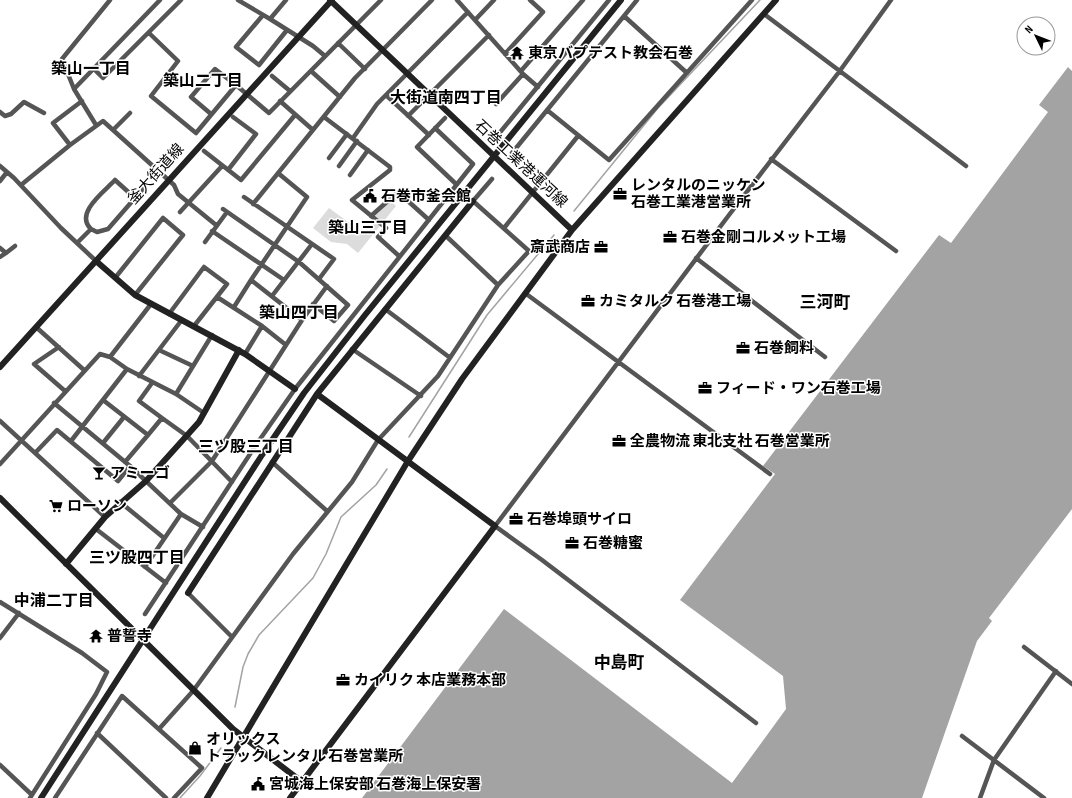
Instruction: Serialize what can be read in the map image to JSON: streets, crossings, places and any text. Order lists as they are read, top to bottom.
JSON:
{
  "streets": {
    "street": ["石巻工業港運河線", "釜大街道線"]
  },
  "crossings": [
    ["石巻工業港運河線", "釜大街道線"]
  ],
  "districts": [
    "築山一丁目",
    "築山二丁目",
    "大街道南四丁目",
    "築山三丁目",
    "三河町",
    "築山四丁目",
    "三ツ股三丁目",
    "三ツ股四丁目",
    "中浦二丁目",
    "中島町"
  ],
  "places": {
    "temple": ["東京バプテスト教会石巻", "普誓寺"],
    "office": [
      "レンタルのニッケン 石巻工業港営業所",
      "石巻金剛コルメット工場",
      "斎武商店",
      "カミタルク 石巻港工場",
      "石巻飼料",
      "フィード・ワン石巻工場",
      "全農物流 東北支社 石巻営業所",
      "石巻埠頭サイロ",
      "石巻糖蜜",
      "カイリク 本店業務本部"
    ],
    "public building": ["石巻市釜会館", "宮城海上保安部 石巻海上保安署"],
    "bar": ["アミーゴ"],
    "supermarket": ["ローソン"],
    "shop": ["オリックス トラックレンタル 石巻営業所"]
  },
  "north": "top left"
}
